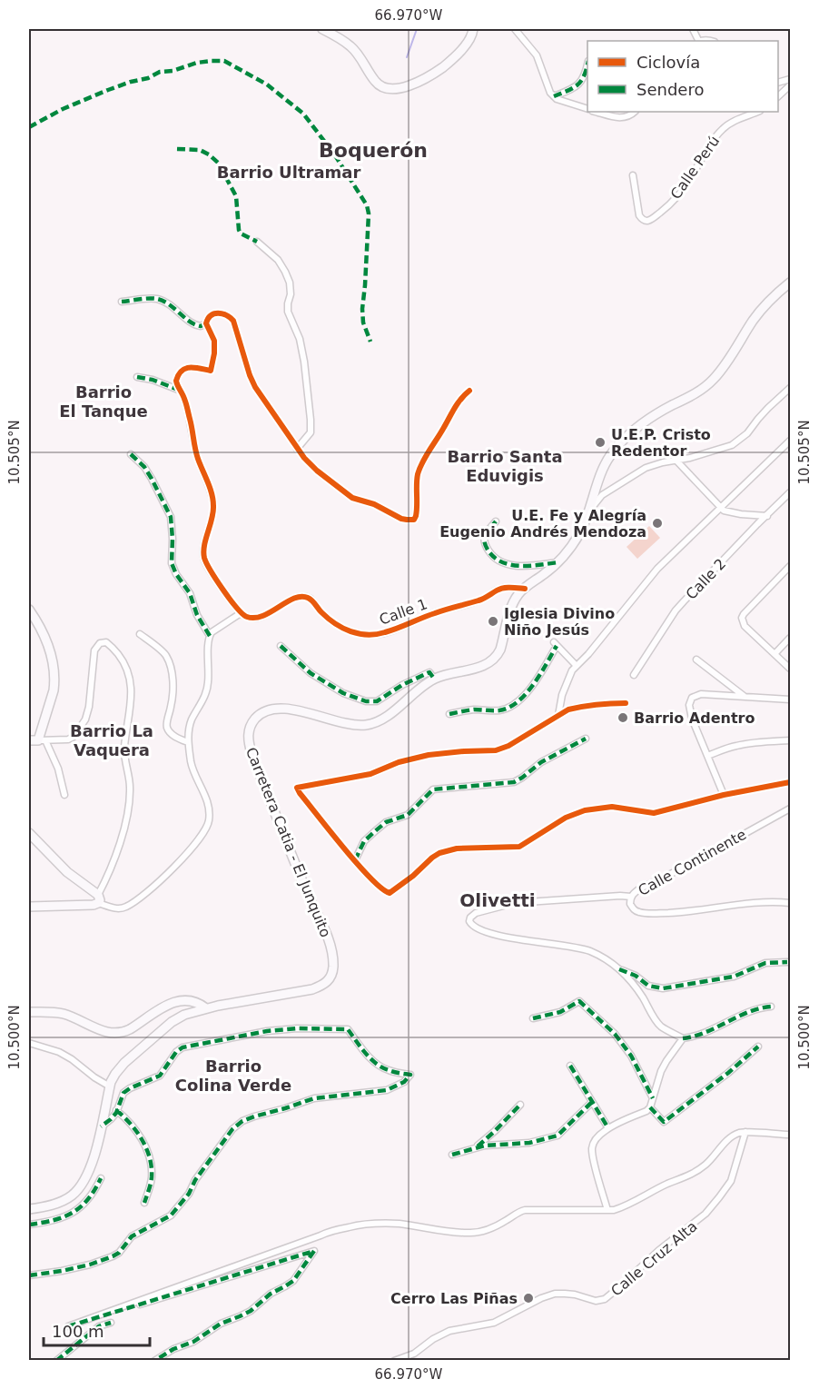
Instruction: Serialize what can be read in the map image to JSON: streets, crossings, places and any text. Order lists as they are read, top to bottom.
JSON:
{
  "streets": {
    "main road": ["Carretera Catia - El Junquito"],
    "street": [
      "Calle Perú",
      "Calle 2",
      "Calle 1",
      "Calle Continente",
      "Calle Cruz Alta"
    ]
  },
  "crossings": [
    ["Calle 1", "Carretera Catia - El Junquito"]
  ],
  "districts": [
    "Boquerón",
    "Barrio Ultramar",
    "Barrio El Tanque",
    "Barrio Santa Eduvigis",
    "Barrio La Vaquera",
    "Olivetti",
    "Barrio Colina Verde"
  ],
  "places": [
    "U.E.P. Cristo Redentor",
    "U.E. Fe y Alegría Eugenio Andrés Mendoza",
    "Iglesia Divino Niño Jesús",
    "Barrio Adentro",
    "Cerro Las Piñas"
  ],
  "legend": ["Ciclovía", "Sendero"],
  "scale_bar": "100 m",
  "coordinates": ["66.970°W", "10.505°N", "10.500°N"]
}
